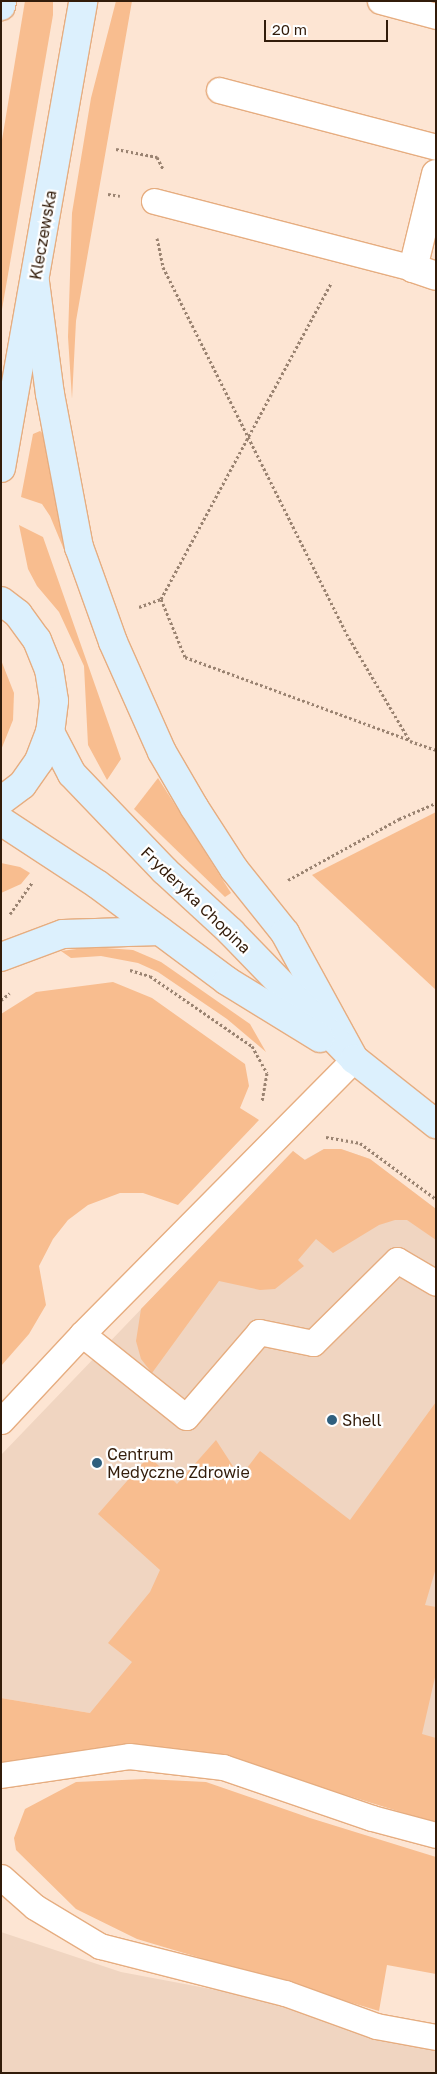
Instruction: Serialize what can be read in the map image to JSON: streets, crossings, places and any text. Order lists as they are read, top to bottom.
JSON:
{
  "streets": {
    "main road": ["Kleczewska", "Fryderyka Chopina"]
  },
  "places": ["Shell", "Centrum Medyczne Zdrowie"],
  "scale_bar": "20 m"
}
